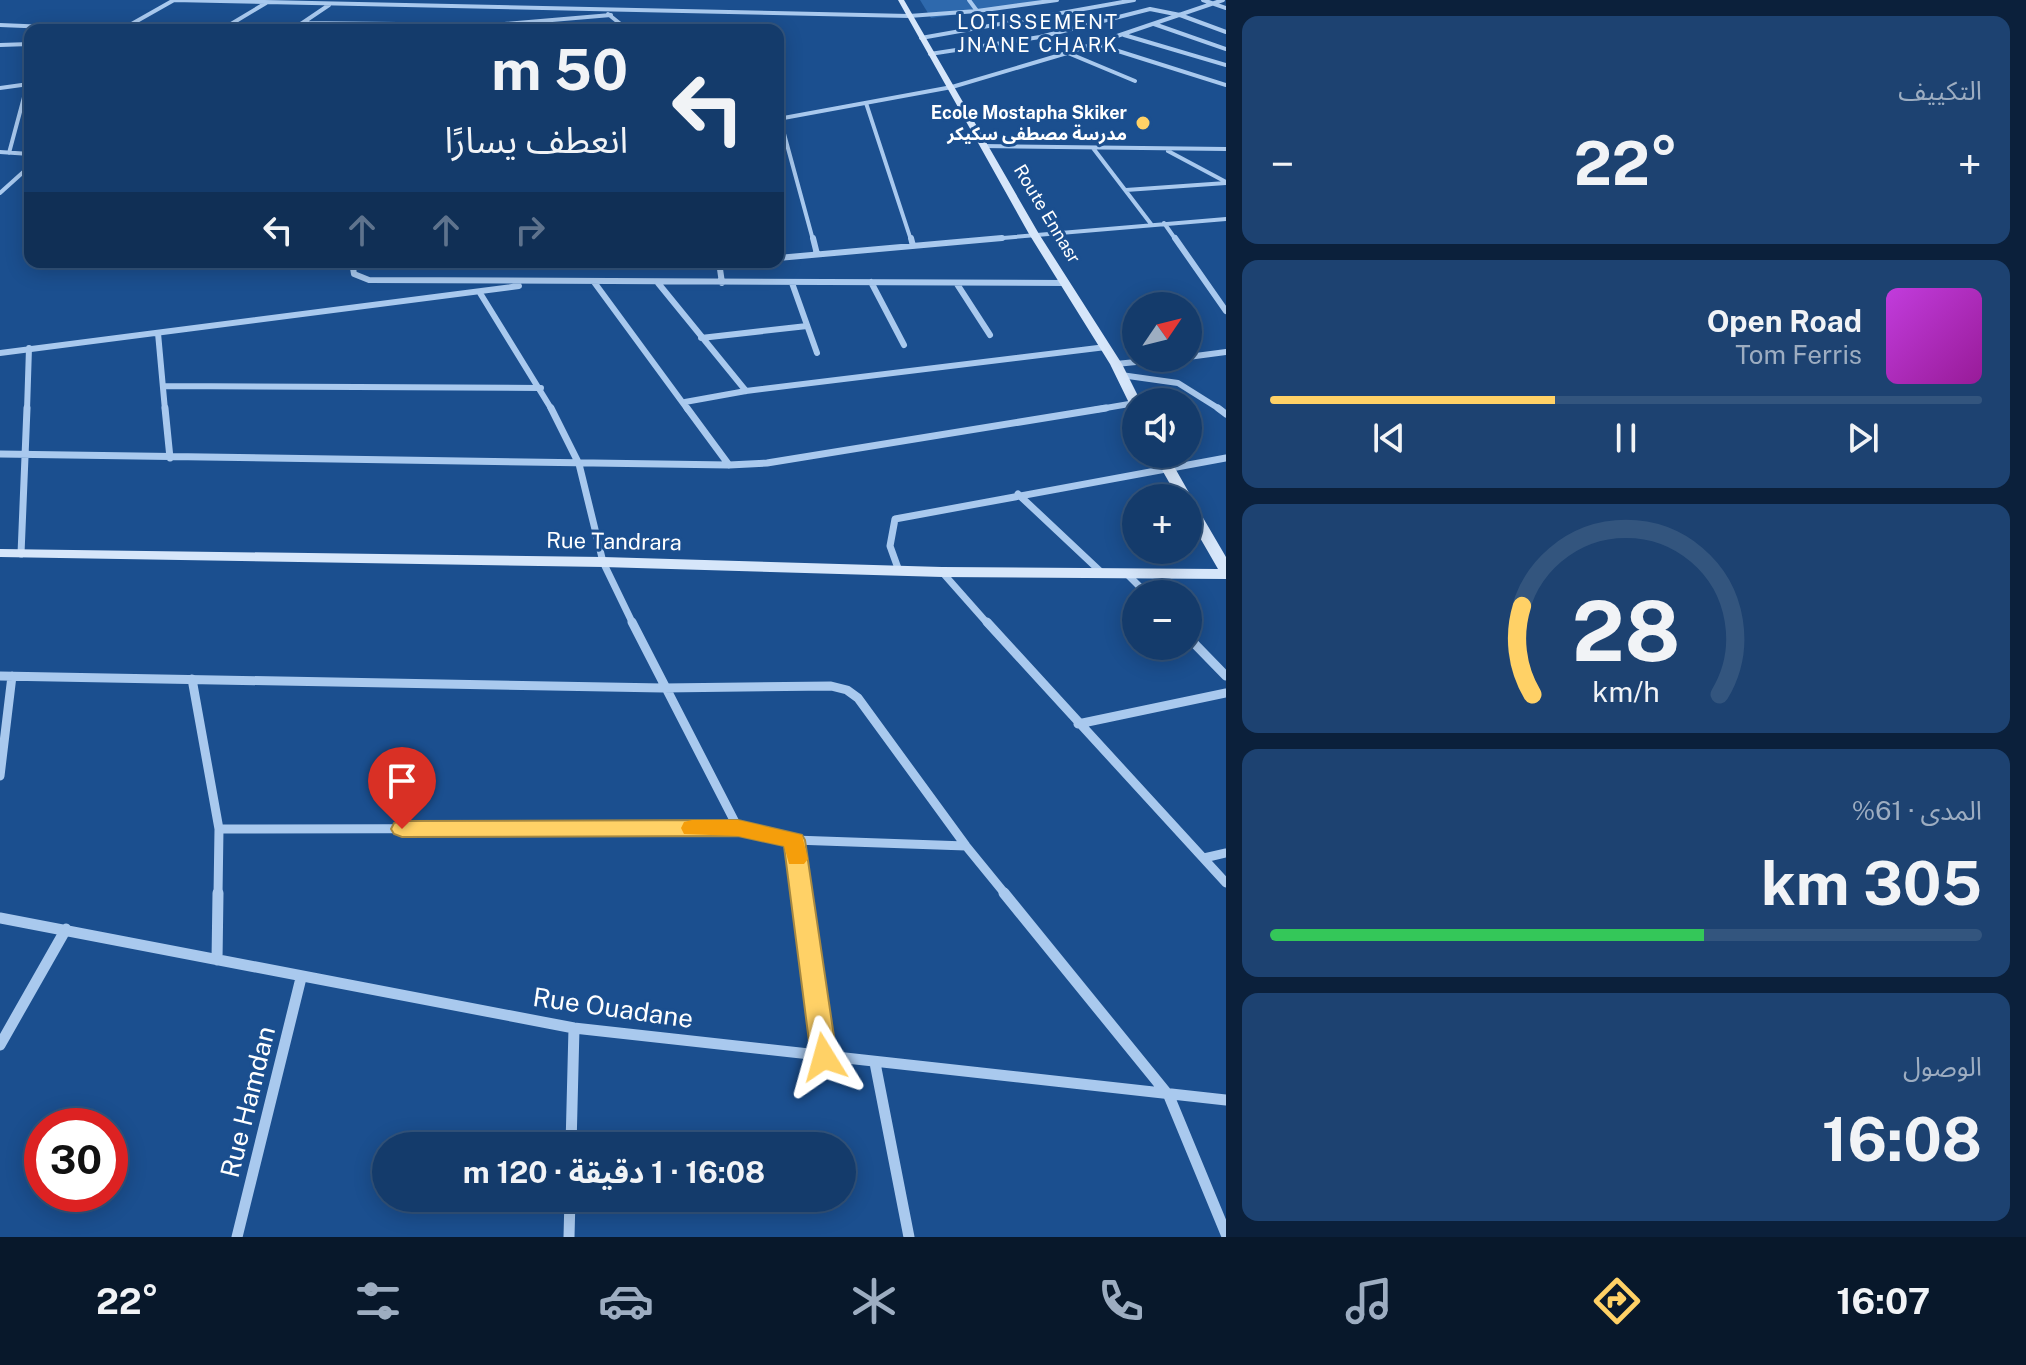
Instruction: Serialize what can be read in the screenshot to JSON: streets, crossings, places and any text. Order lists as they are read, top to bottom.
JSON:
{
  "streets": {
    "main road": ["Route Ennasr", "Rue Tandrara"],
    "street": ["Rue Ouadane", "Rue Hamdan"]
  },
  "crossings": [
    ["Rue Ouadane", "Rue Hamdan"]
  ],
  "districts": ["LOTISSEMENT JNANE CHARK"],
  "places": ["Ecole Mostapha Skiker مدرسة مصطفى سكيكر"],
  "north": "top right",
  "page": {
    "tile": [
      "التكييف",
      ["المدى · 61%", "305 km"],
      ["الوصول", "16:08"]
    ],
    "turn": ["50 m", "انعطف يسارًا"],
    "heat": ["−", "22°", "+"],
    "song": ["Open Road", "Tom Ferris"],
    "map_buttons": ["+", "−"],
    "limit": "30",
    "trip": "16:08 · 1 دقيقة · 120 m",
    "tabs": ["16:07", "22°"],
    "gauge": ["28", "km/h"]
  }
}
